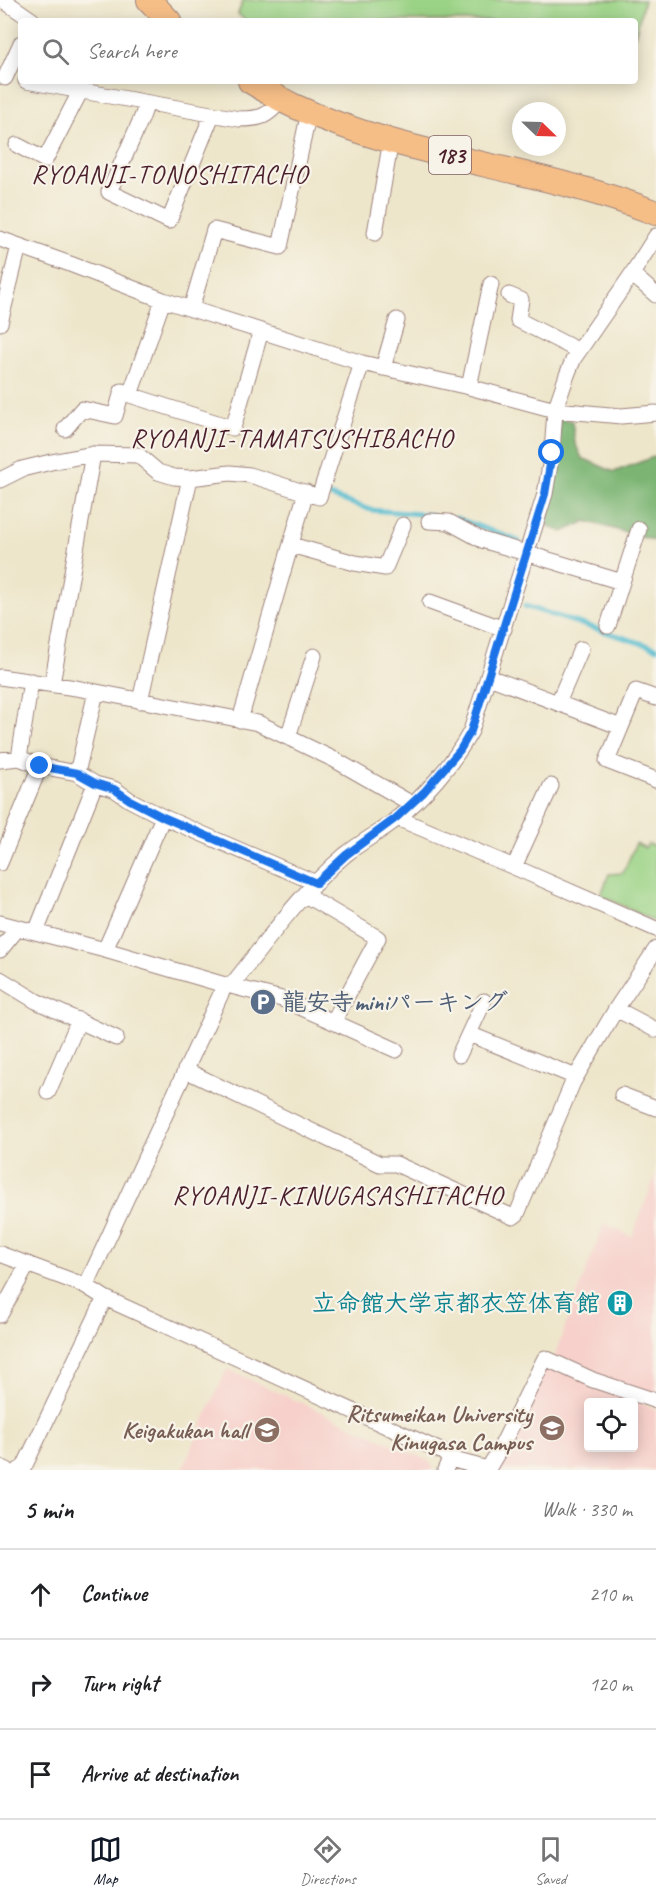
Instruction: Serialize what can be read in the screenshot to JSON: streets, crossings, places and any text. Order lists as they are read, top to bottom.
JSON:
{
  "streets": {
    "main road": ["183"]
  },
  "districts": ["RYOANJI-TONOSHITACHO", "RYOANJI-TAMATSUSHIBACHO", "RYOANJI-KINUGASASHITACHO"],
  "places": {
    "parking": ["龍安寺miniパーキング"],
    "building": ["立命館大学京都衣笠体育館"],
    "school or university": ["Ritsumeikan University Kinugasa Campus", "Keigakukan hall"]
  },
  "north": "bottom right",
  "page": {
    "search": "Search here",
    "heading": ["5 min", "Walk · 330 m"],
    "list": [
      ["Continue", "210 m"],
      ["Turn right", "120 m"],
      "Arrive at destination"
    ],
    "nav": ["Map", "Directions", "Saved"]
  }
}
